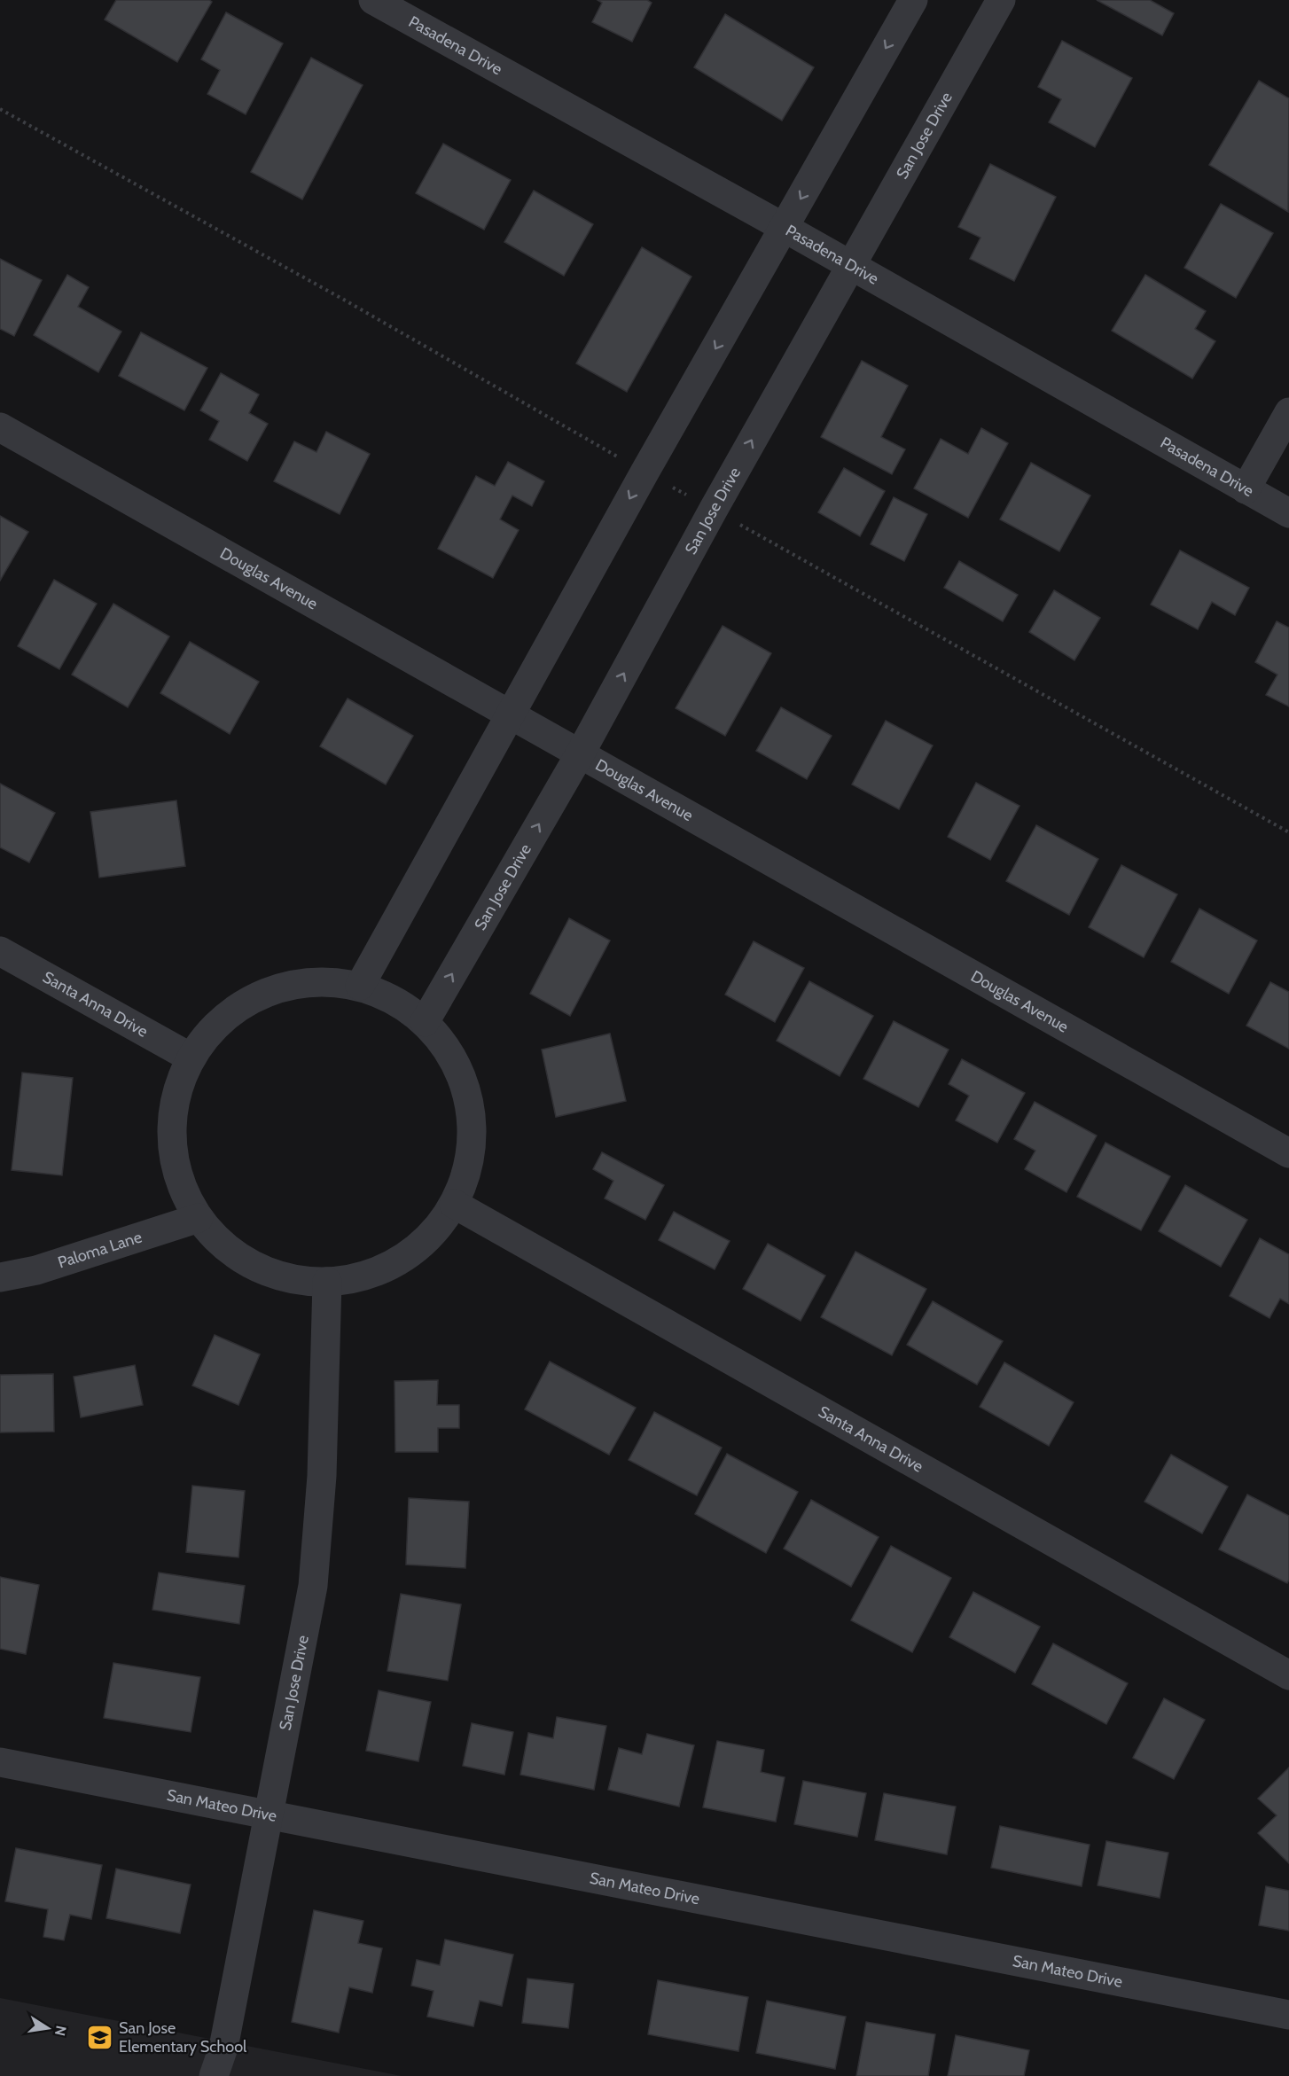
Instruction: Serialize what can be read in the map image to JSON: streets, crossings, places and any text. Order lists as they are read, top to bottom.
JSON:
{
  "streets": {
    "street": [
      "Pasadena Drive",
      "San Jose Drive",
      "Douglas Avenue",
      "Santa Anna Drive",
      "Paloma Lane",
      "San Mateo Drive"
    ]
  },
  "crossings": [
    ["Pasadena Drive", "San Jose Drive"],
    ["San Jose Drive", "Douglas Avenue"],
    ["San Jose Drive", "San Mateo Drive"]
  ],
  "places": {
    "school or university": ["San Jose Elementary School"]
  },
  "north": "right"
}
